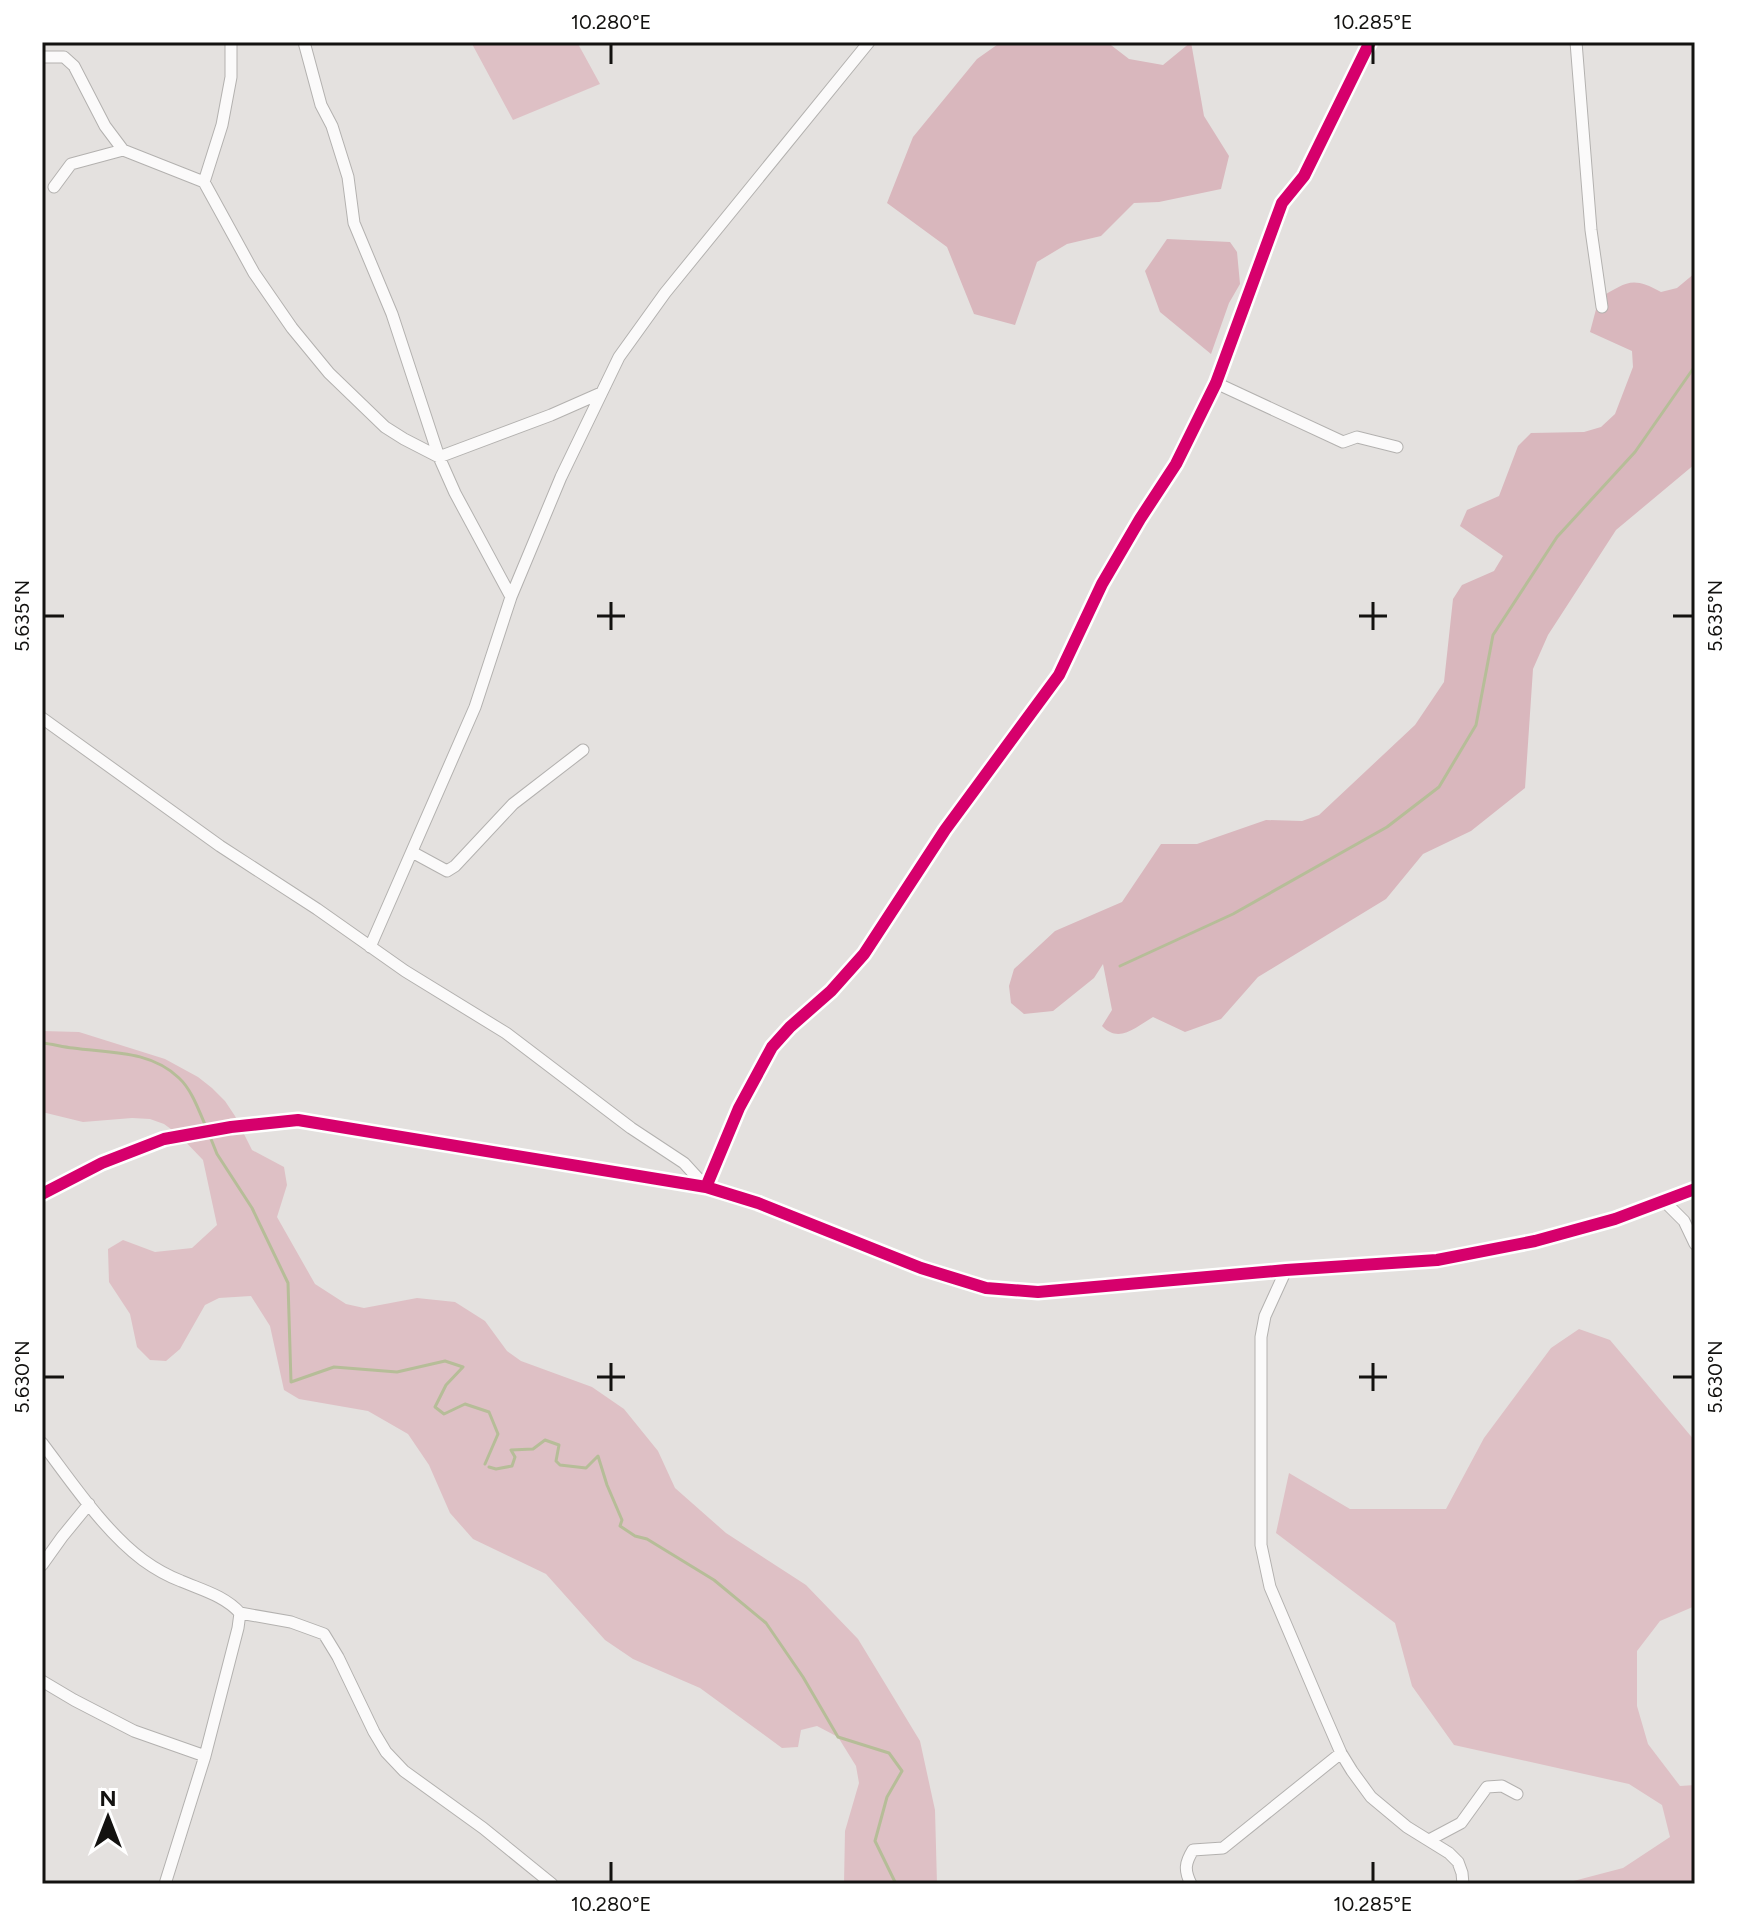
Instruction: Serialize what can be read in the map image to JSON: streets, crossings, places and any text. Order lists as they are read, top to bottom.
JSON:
{
  "north": "top",
  "coordinates": [
    "10.280°E",
    "10.285°E",
    "5.635°N",
    "5.630°N"
  ]
}
